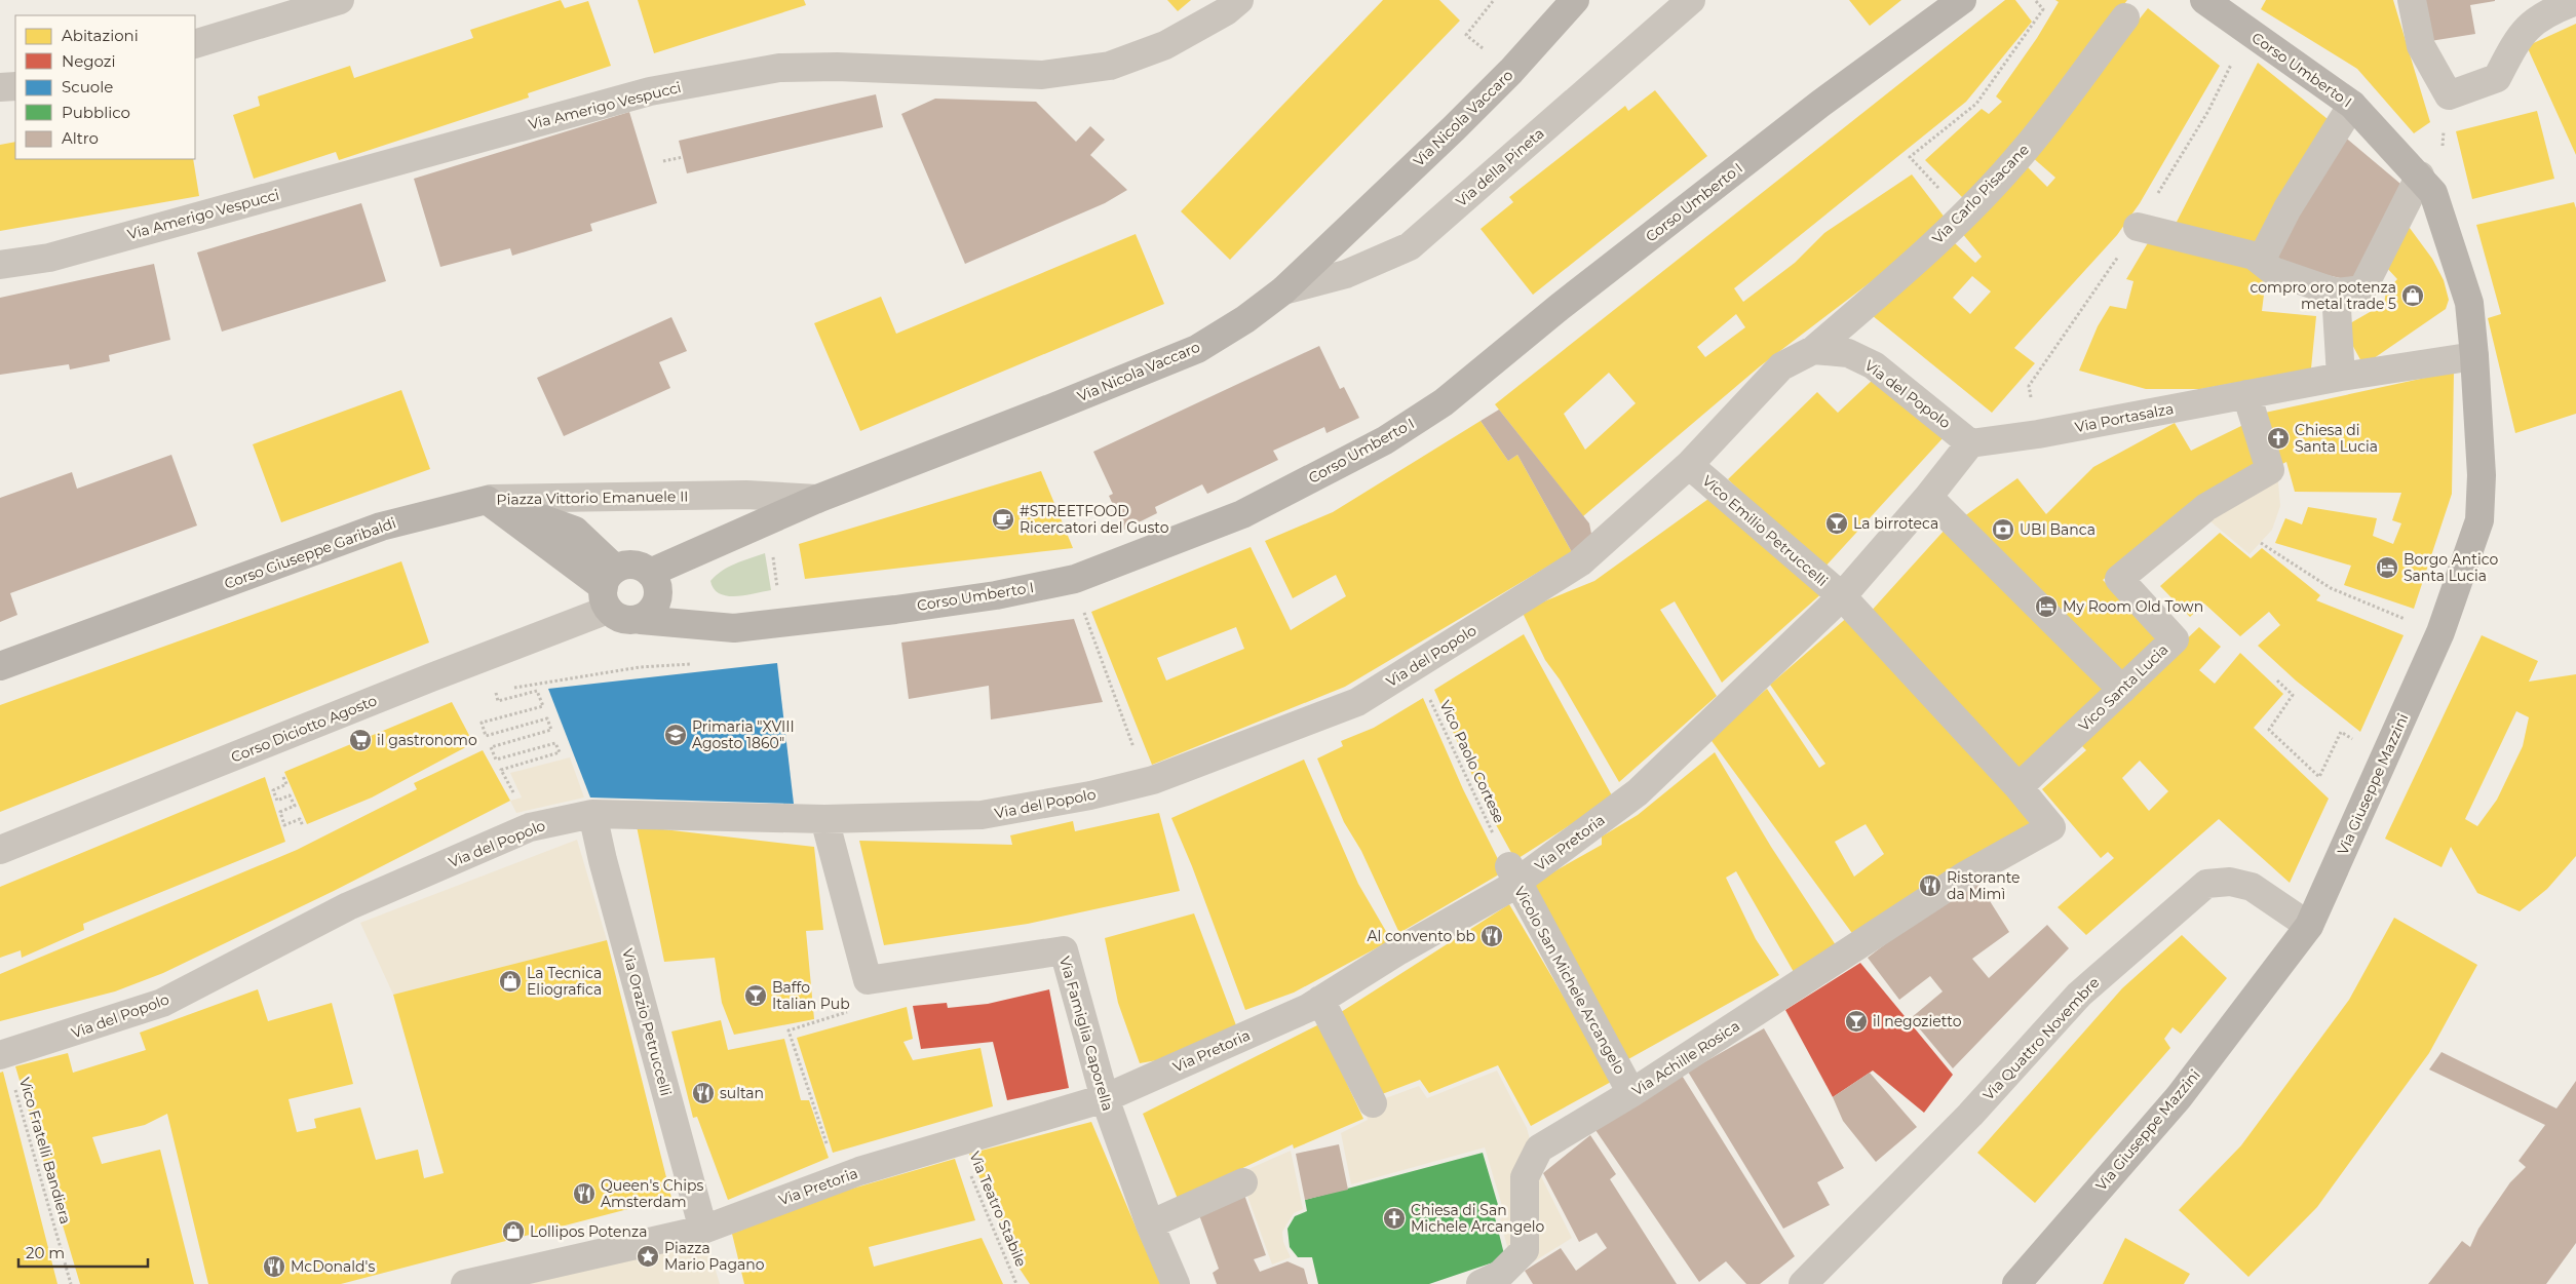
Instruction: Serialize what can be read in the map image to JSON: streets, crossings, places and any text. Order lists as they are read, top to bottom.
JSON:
{
  "streets": {
    "street": [
      "Corso Umberto I",
      "Via Amerigo Vespucci",
      "Via Nicola Vaccaro",
      "Via della Pineta",
      "Via Carlo Pisacane",
      "Via del Popolo",
      "Via Portasalza",
      "Piazza Vittorio Emanuele II",
      "Vico Emilio Petruccelli",
      "Corso Giuseppe Garibaldi",
      "Vico Santa Lucia",
      "Corso Diciotto Agosto",
      "Via Giuseppe Mazzini",
      "Via Pretoria",
      "Vicolo San Michele Arcangelo",
      "Via Orazio Petruccelli",
      "Via Famiglia Caporella",
      "Via Quattro Novembre",
      "Via Achille Rosica"
    ],
    "path": ["Vico Paolo Cortese", "Vico Fratelli Bandiera", "Via Teatro Stabile"]
  },
  "crossings": [
    ["Corso Umberto I", "Piazza Vittorio Emanuele II"],
    ["Corso Umberto I", "Via Giuseppe Mazzini"],
    ["Via Nicola Vaccaro", "Via della Pineta"],
    ["Via Nicola Vaccaro", "Piazza Vittorio Emanuele II"],
    ["Via Nicola Vaccaro", "Corso Diciotto Agosto"],
    ["Via Carlo Pisacane", "Via del Popolo"],
    ["Via del Popolo", "Via Portasalza"],
    ["Via del Popolo", "Vico Emilio Petruccelli"],
    ["Via del Popolo", "Vico Paolo Cortese"],
    ["Via del Popolo", "Via Orazio Petruccelli"],
    ["Via del Popolo", "Via Famiglia Caporella"],
    ["Via del Popolo", "Vico Fratelli Bandiera"],
    ["Via Portasalza", "Vico Santa Lucia"],
    ["Via Portasalza", "Via Giuseppe Mazzini"],
    ["Piazza Vittorio Emanuele II", "Corso Giuseppe Garibaldi"],
    ["Piazza Vittorio Emanuele II", "Corso Diciotto Agosto"],
    ["Vico Emilio Petruccelli", "Vico Santa Lucia"],
    ["Vico Emilio Petruccelli", "Via Pretoria"],
    ["Vico Emilio Petruccelli", "Via Achille Rosica"],
    ["Vico Santa Lucia", "Via Achille Rosica"],
    ["Vico Paolo Cortese", "Via Pretoria"],
    ["Vico Paolo Cortese", "Vicolo San Michele Arcangelo"],
    ["Via Giuseppe Mazzini", "Via Quattro Novembre"],
    ["Via Pretoria", "Vicolo San Michele Arcangelo"],
    ["Via Pretoria", "Via Orazio Petruccelli"],
    ["Via Pretoria", "Via Famiglia Caporella"],
    ["Via Pretoria", "Via Teatro Stabile"],
    ["Vicolo San Michele Arcangelo", "Via Achille Rosica"]
  ],
  "places": {
    "shop": ["compro oro potenza metal trade 5", "La Tecnica Eliografica", "Lollipos Potenza"],
    "church": ["Chiesa di Santa Lucia", "Chiesa di San Michele Arcangelo"],
    "cafe": ["#STREETFOOD Ricercatori del Gusto"],
    "bar": ["La birroteca", "Baffo Italian Pub", "il negozietto"],
    "bank": ["UBI Banca"],
    "hotel": ["Borgo Antico Santa Lucia", "My Room Old Town"],
    "school or university": ["Primaria \"XVIII Agosto 1860\""],
    "supermarket": ["il gastronomo"],
    "restaurant": [
      "Ristorante da Mimì",
      "Al convento bb",
      "sultan",
      "Queen's Chips Amsterdam",
      "McDonald's"
    ],
    "place": ["Piazza Mario Pagano"]
  },
  "legend": [
    "Abitazioni",
    "Negozi",
    "Scuole",
    "Pubblico",
    "Altro"
  ],
  "scale_bar": "20 m"
}
